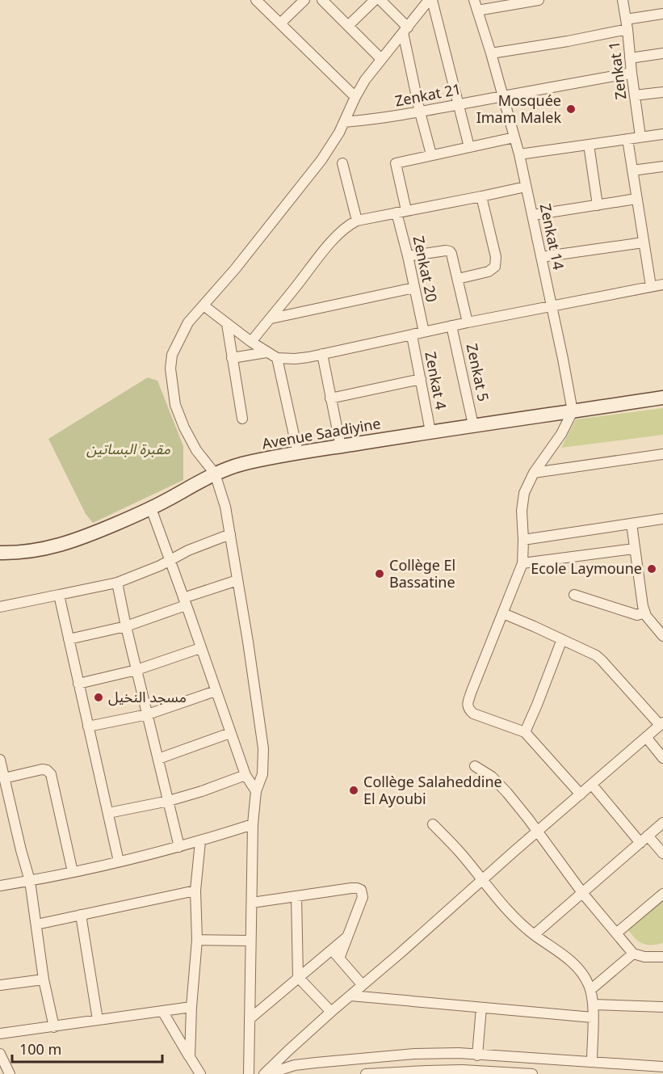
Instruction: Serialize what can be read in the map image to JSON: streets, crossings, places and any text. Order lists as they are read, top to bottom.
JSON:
{
  "streets": {
    "main road": ["Avenue Saadiyine"],
    "street": [
      "Zenkat 1",
      "Zenkat 21",
      "Zenkat 14",
      "Zenkat 20",
      "Zenkat 5",
      "Zenkat 4"
    ]
  },
  "crossings": [
    ["Zenkat 1", "Zenkat 21"],
    ["Zenkat 21", "Zenkat 14"],
    ["Zenkat 14", "Avenue Saadiyine"],
    ["Zenkat 5", "Avenue Saadiyine"],
    ["Zenkat 4", "Avenue Saadiyine"]
  ],
  "parks": ["مقبرة البساتين"],
  "places": [
    "Mosquée Imam Malek",
    "Ecole Laymoune",
    "Collège El Bassatine",
    "مسجد النخيل",
    "Collège Salaheddine El Ayoubi"
  ],
  "scale_bar": "100 m"
}
